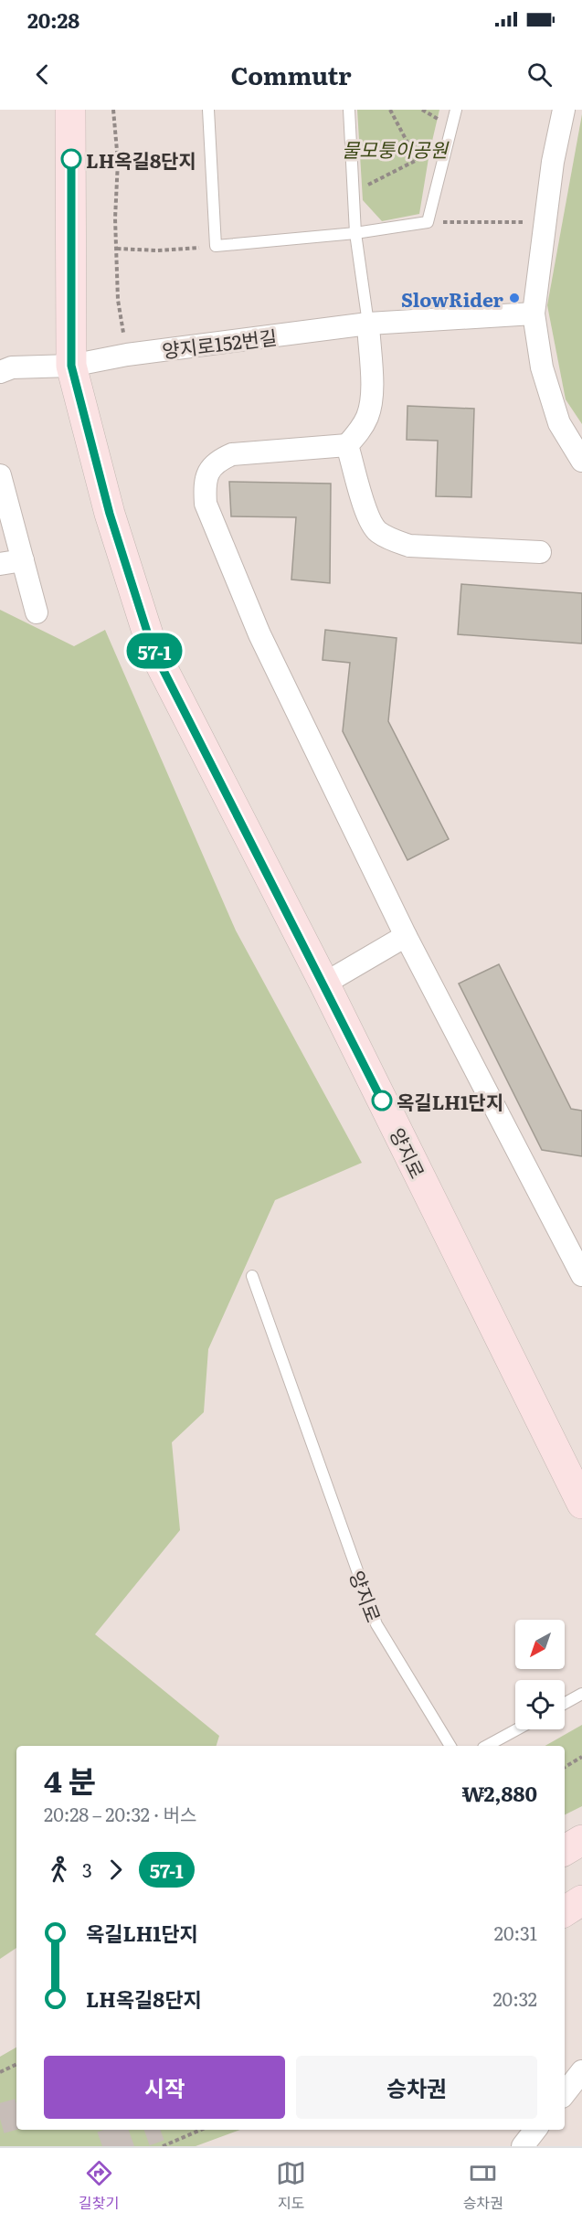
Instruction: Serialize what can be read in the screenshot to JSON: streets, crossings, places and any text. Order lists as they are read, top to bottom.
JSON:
{
  "streets": {
    "street": ["양지로152번길", "양지로"]
  },
  "crossings": [
    ["양지로152번길", "양지로"]
  ],
  "parks": ["물모퉁이공원"],
  "places": ["LH옥길8단지", "SlowRider", "옥길LH1단지"],
  "lines": ["bus line 57-1"],
  "north": "bottom left",
  "page": {
    "status": "20:28",
    "header": "Commutr",
    "on_map": "57-1",
    "heading": ["4 분", "20:28 – 20:32 · 버스", "₩2,880"],
    "legs": ["3", "57-1"],
    "list": [
      {
        "name": "옥길LH1단지",
        "value": "20:31"
      },
      {
        "name": "LH옥길8단지",
        "value": "20:32"
      }
    ],
    "buttons": ["시작", "승차권"],
    "tabs": ["길찾기", "지도", "승차권"]
  }
}
